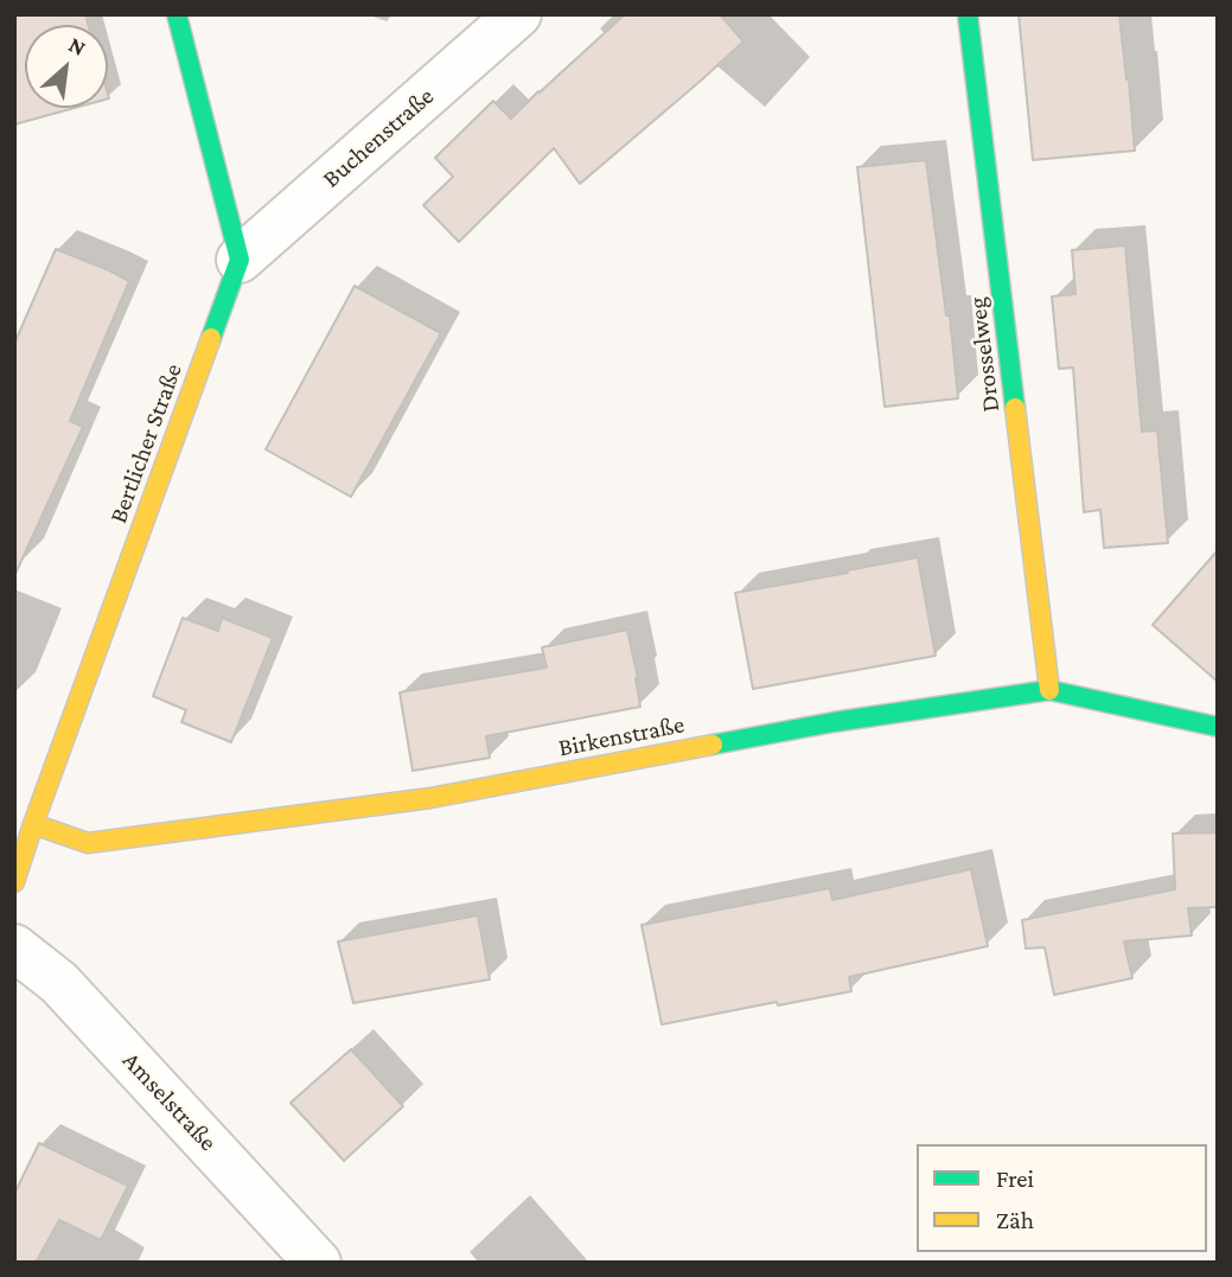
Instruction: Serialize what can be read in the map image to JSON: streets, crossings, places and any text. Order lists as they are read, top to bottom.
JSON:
{
  "streets": {
    "street": [
      "Buchenstraße",
      "Drosselweg",
      "Bertlicher Straße",
      "Birkenstraße",
      "Amselstraße"
    ]
  },
  "crossings": [
    ["Buchenstraße", "Bertlicher Straße"],
    ["Drosselweg", "Birkenstraße"],
    ["Bertlicher Straße", "Birkenstraße"]
  ],
  "legend": ["Frei", "Zäh"],
  "north": "top right"
}
